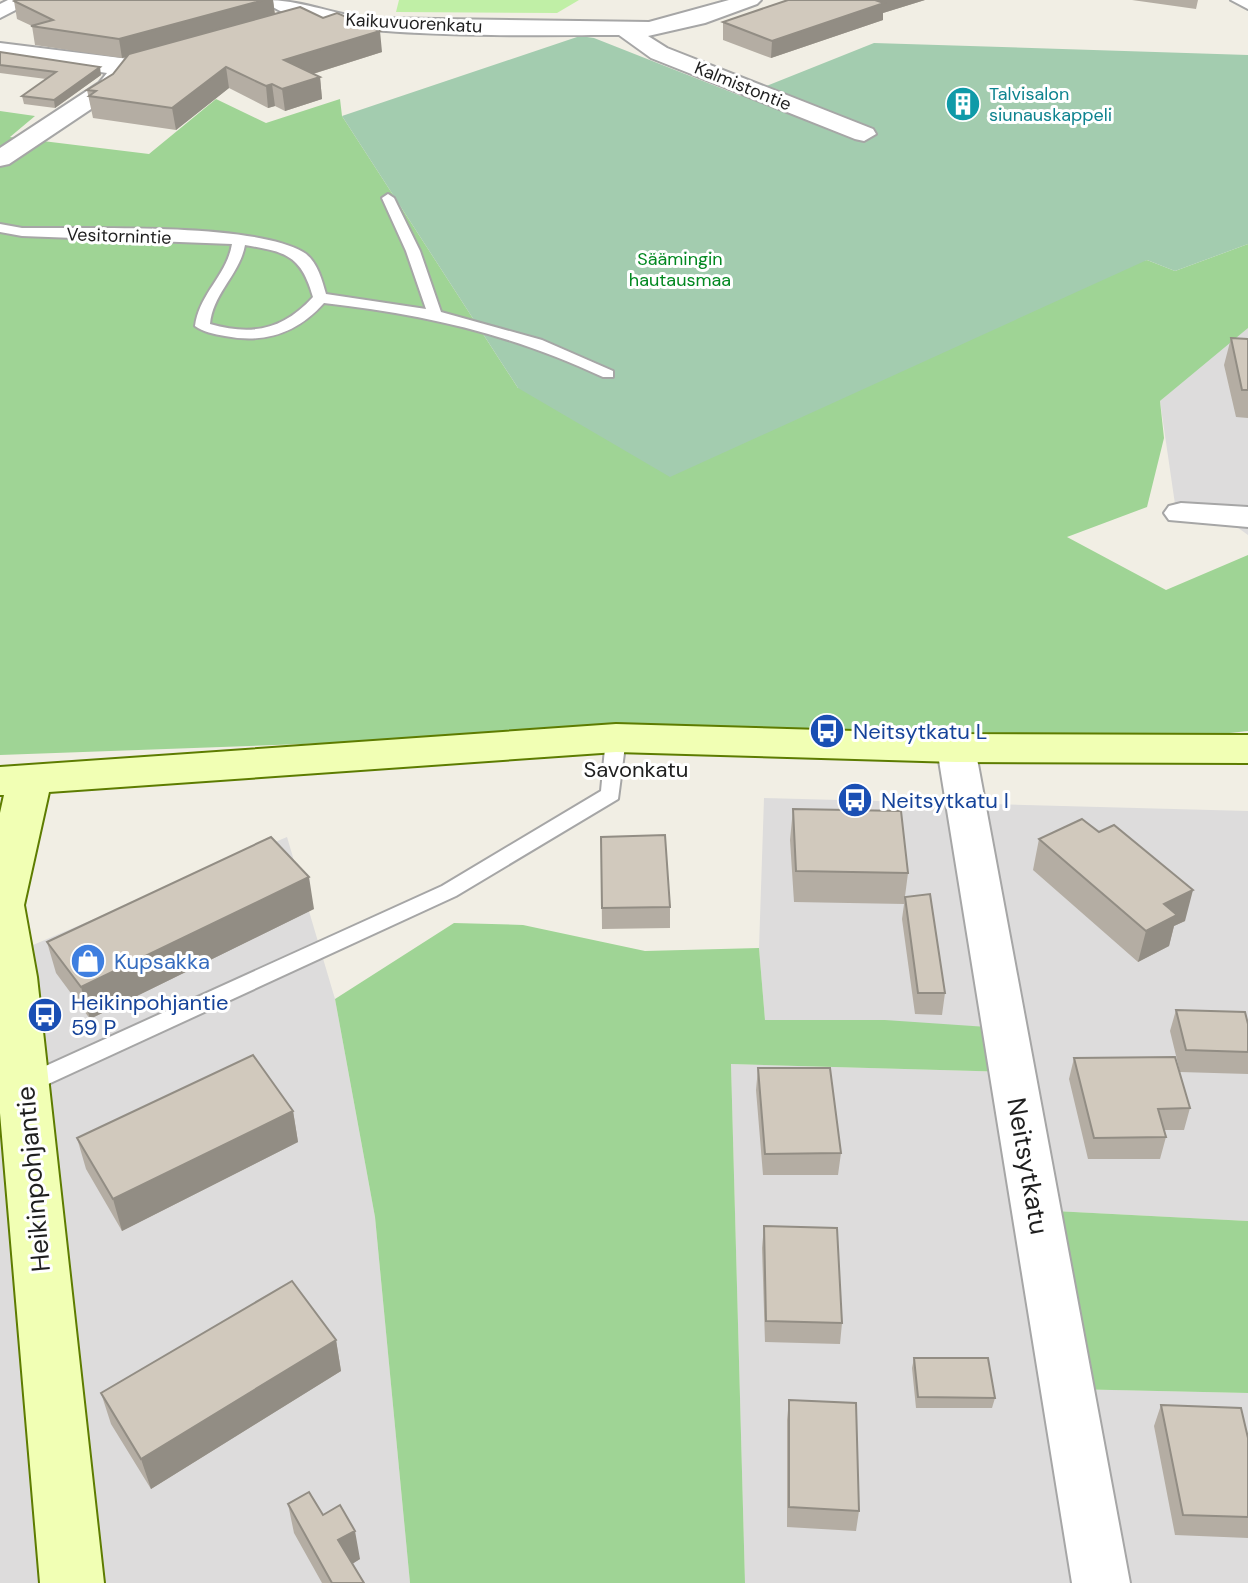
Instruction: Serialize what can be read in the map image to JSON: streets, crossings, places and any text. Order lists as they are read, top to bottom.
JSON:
{
  "streets": {
    "main road": ["Savonkatu", "Heikinpohjantie"],
    "street": ["Kaikuvuorenkatu", "Kalmistontie", "Neitsytkatu"],
    "lane": ["Vesitornintie"]
  },
  "crossings": [
    ["Kaikuvuorenkatu", "Kalmistontie"],
    ["Savonkatu", "Neitsytkatu"],
    ["Savonkatu", "Heikinpohjantie"]
  ],
  "parks": ["Säämingin hautausmaa"],
  "places": {
    "building": ["Talvisalon siunauskappeli"],
    "bus stop": ["Neitsytkatu L", "Neitsytkatu I", "Heikinpohjantie 59 P"],
    "shop": ["Kupsakka"]
  }
}
